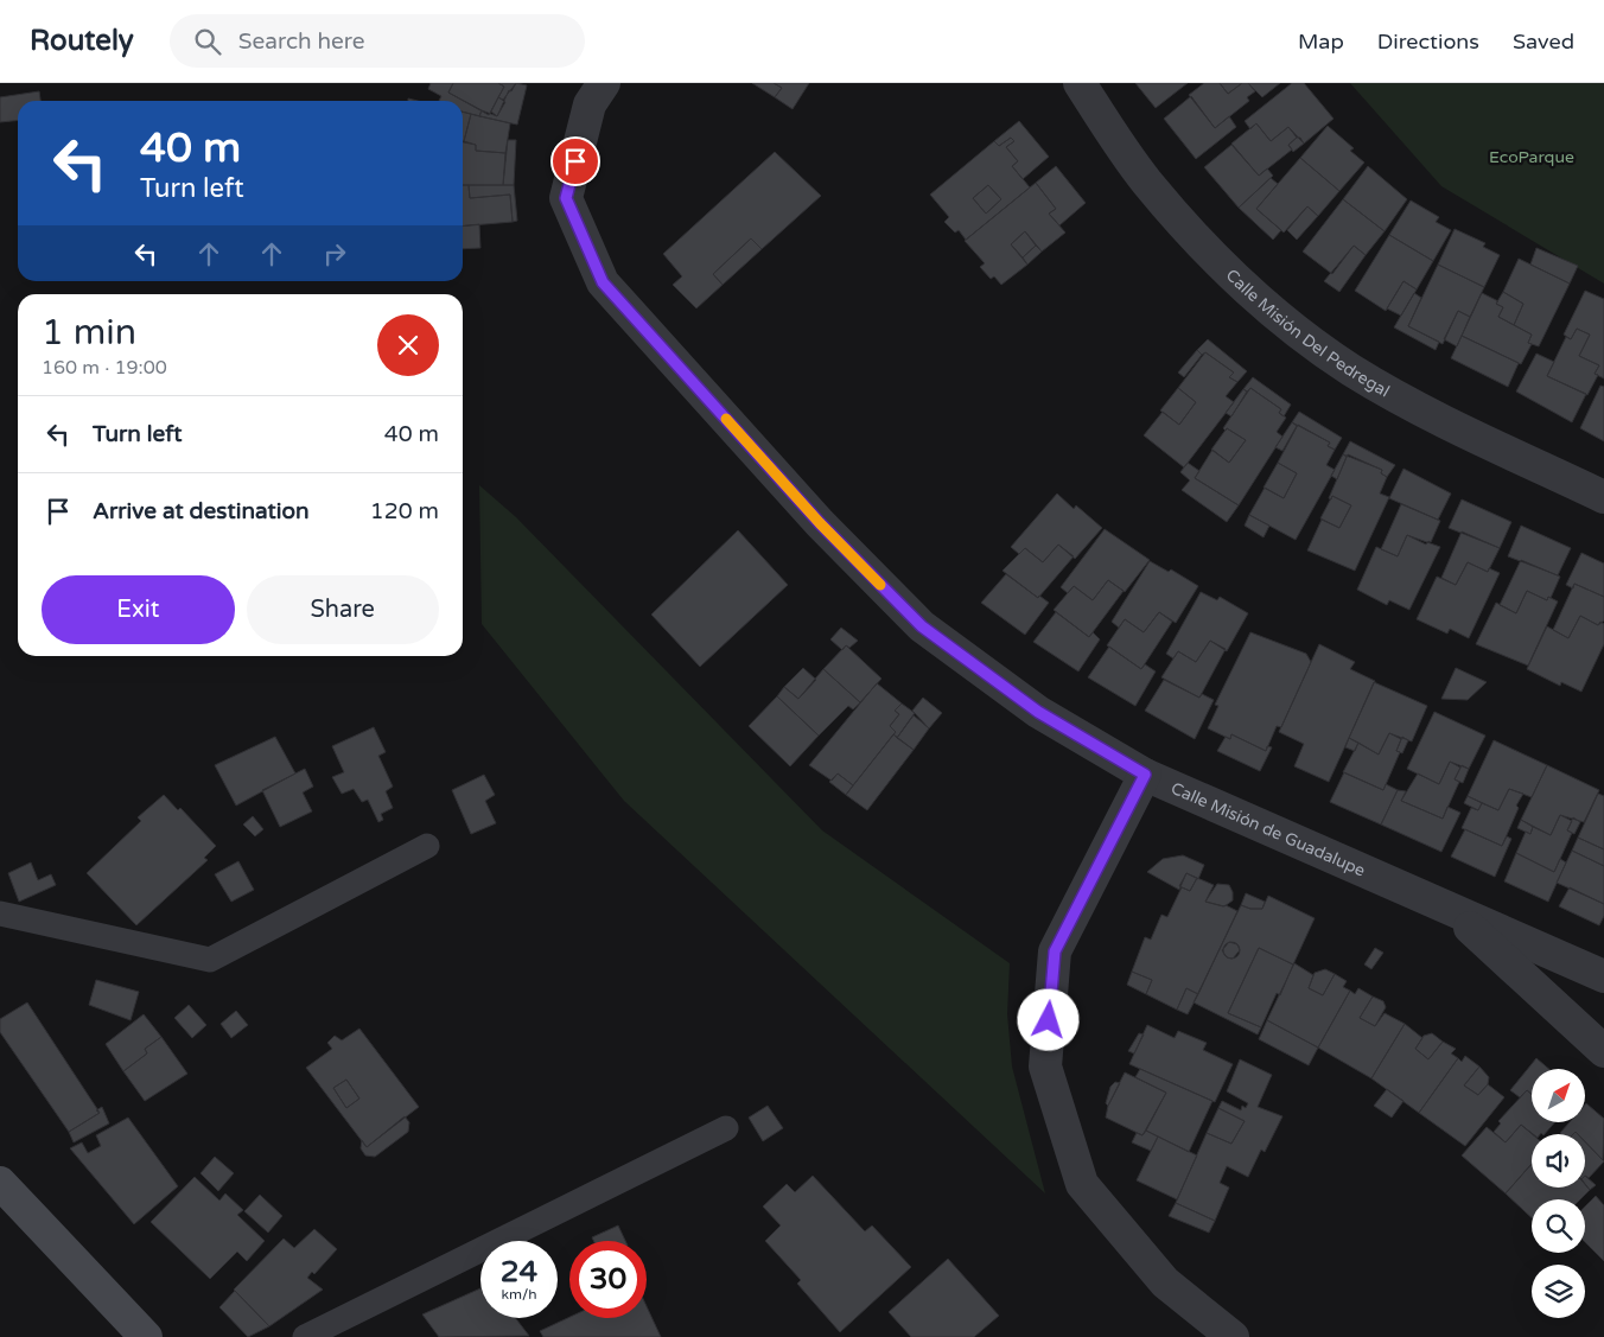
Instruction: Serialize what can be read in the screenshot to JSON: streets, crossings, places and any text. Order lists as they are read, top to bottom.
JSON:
{
  "streets": {
    "street": ["Calle Misión Del Pedregal", "Calle Misión de Guadalupe"]
  },
  "parks": ["EcoParque"],
  "north": "top right",
  "page": {
    "header": "Routely",
    "search": "Search here",
    "nav": ["Map", "Directions", "Saved"],
    "turn": ["40 m", "Turn left"],
    "heading": ["1 min", "160 m · 19:00"],
    "list": [
      {
        "name": "Turn left",
        "value": "40 m"
      },
      {
        "name": "Arrive at destination",
        "value": "120 m"
      }
    ],
    "buttons": ["Exit", "Share"],
    "speed": "24 km/h",
    "limit": "30"
  }
}
